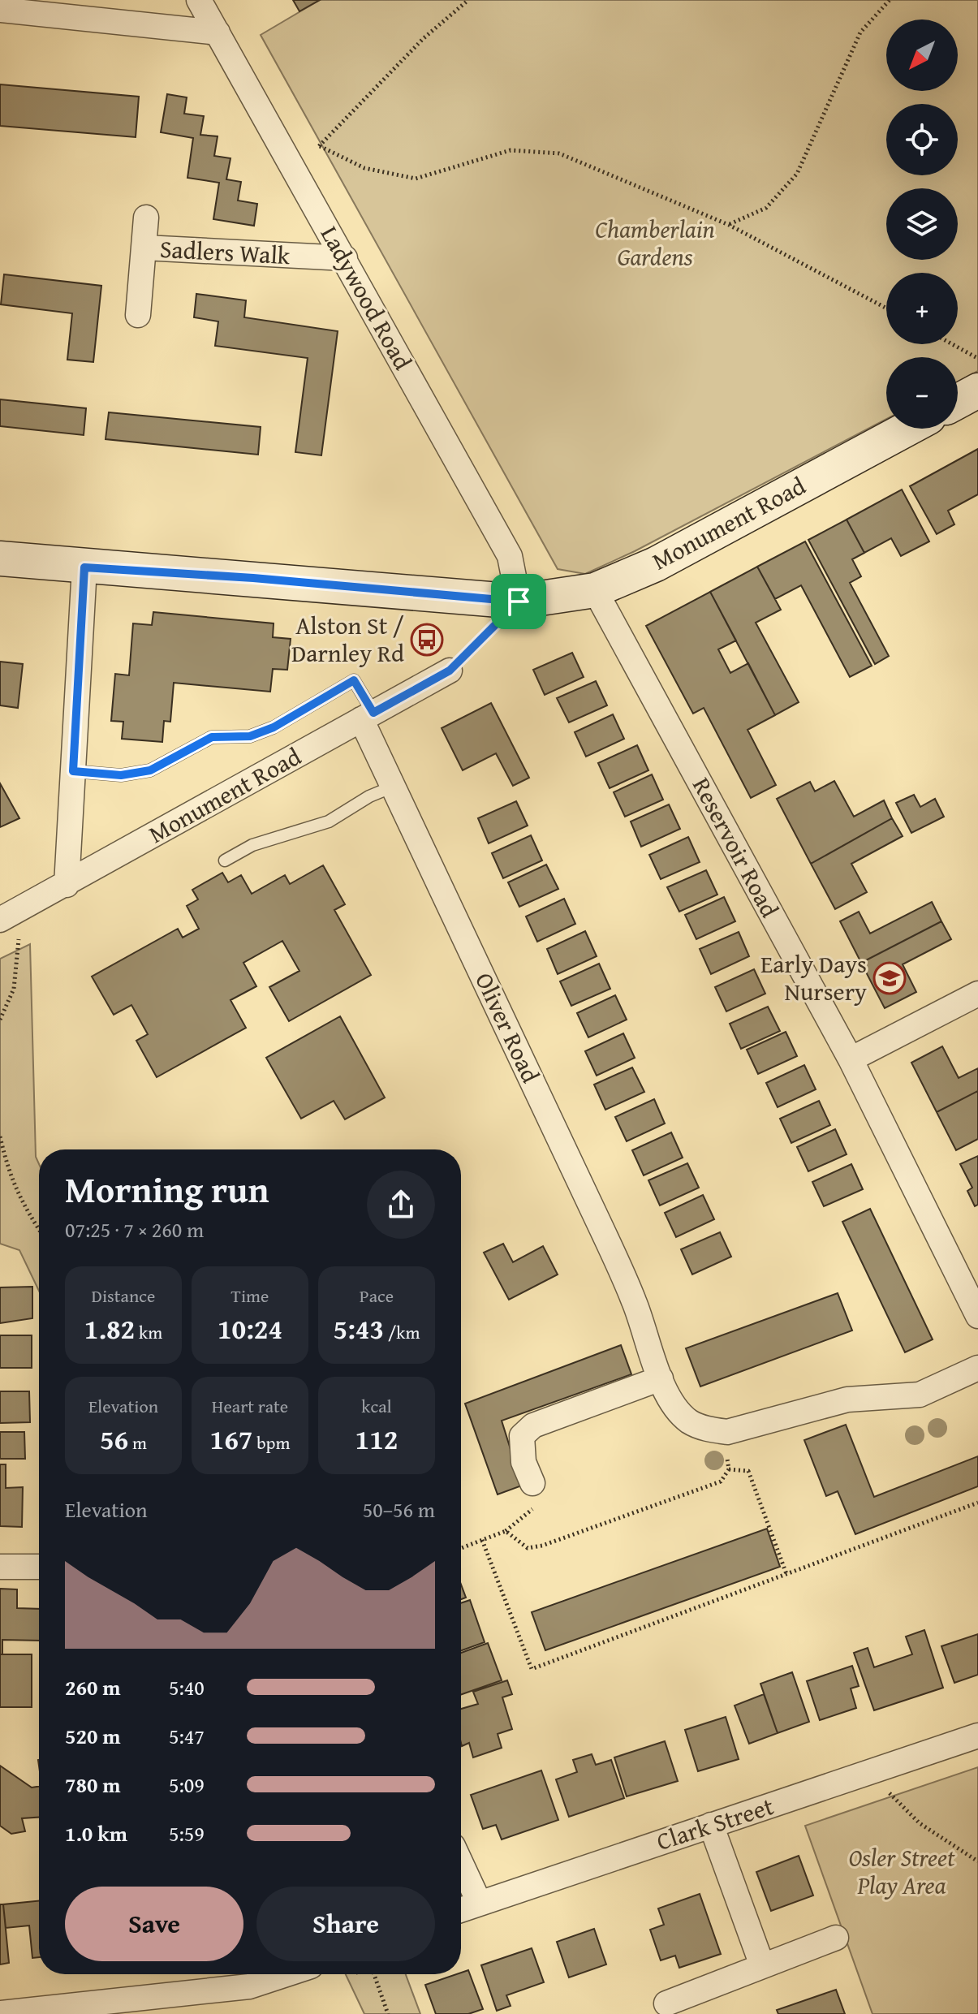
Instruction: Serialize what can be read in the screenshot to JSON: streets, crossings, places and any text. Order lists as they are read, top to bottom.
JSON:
{
  "streets": {
    "main road": ["Monument Road"],
    "street": [
      "Sadlers Walk",
      "Ladywood Road",
      "Reservoir Road",
      "Oliver Road",
      "Clark Street"
    ]
  },
  "crossings": [
    ["Sadlers Walk", "Ladywood Road"],
    ["Ladywood Road", "Monument Road"],
    ["Monument Road", "Reservoir Road"],
    ["Monument Road", "Oliver Road"]
  ],
  "parks": ["Chamberlain Gardens", "Osler Street Play Area"],
  "places": {
    "bus stop": ["Alston St / Darnley Rd"],
    "school or university": ["Early Days Nursery"]
  },
  "north": "bottom left",
  "page": {
    "map_buttons": ["+", "−"],
    "heading": ["Morning run", "07:25 · 7 × 260 m"],
    "stats": [
      ["Distance", "1.82 km"],
      ["Time", "10:24"],
      ["Pace", "5:43 /km"],
      ["Elevation", "56 m"],
      ["Heart rate", "167 bpm"],
      ["kcal", "112"]
    ],
    "chart": ["Elevation", "50–56 m"],
    "list": [
      {
        "name": "260 m",
        "note": "5:40"
      },
      {
        "name": "520 m",
        "note": "5:47"
      },
      {
        "name": "780 m",
        "note": "5:09"
      },
      {
        "name": "1.0 km",
        "note": "5:59"
      }
    ],
    "buttons": ["Save", "Share"]
  }
}
